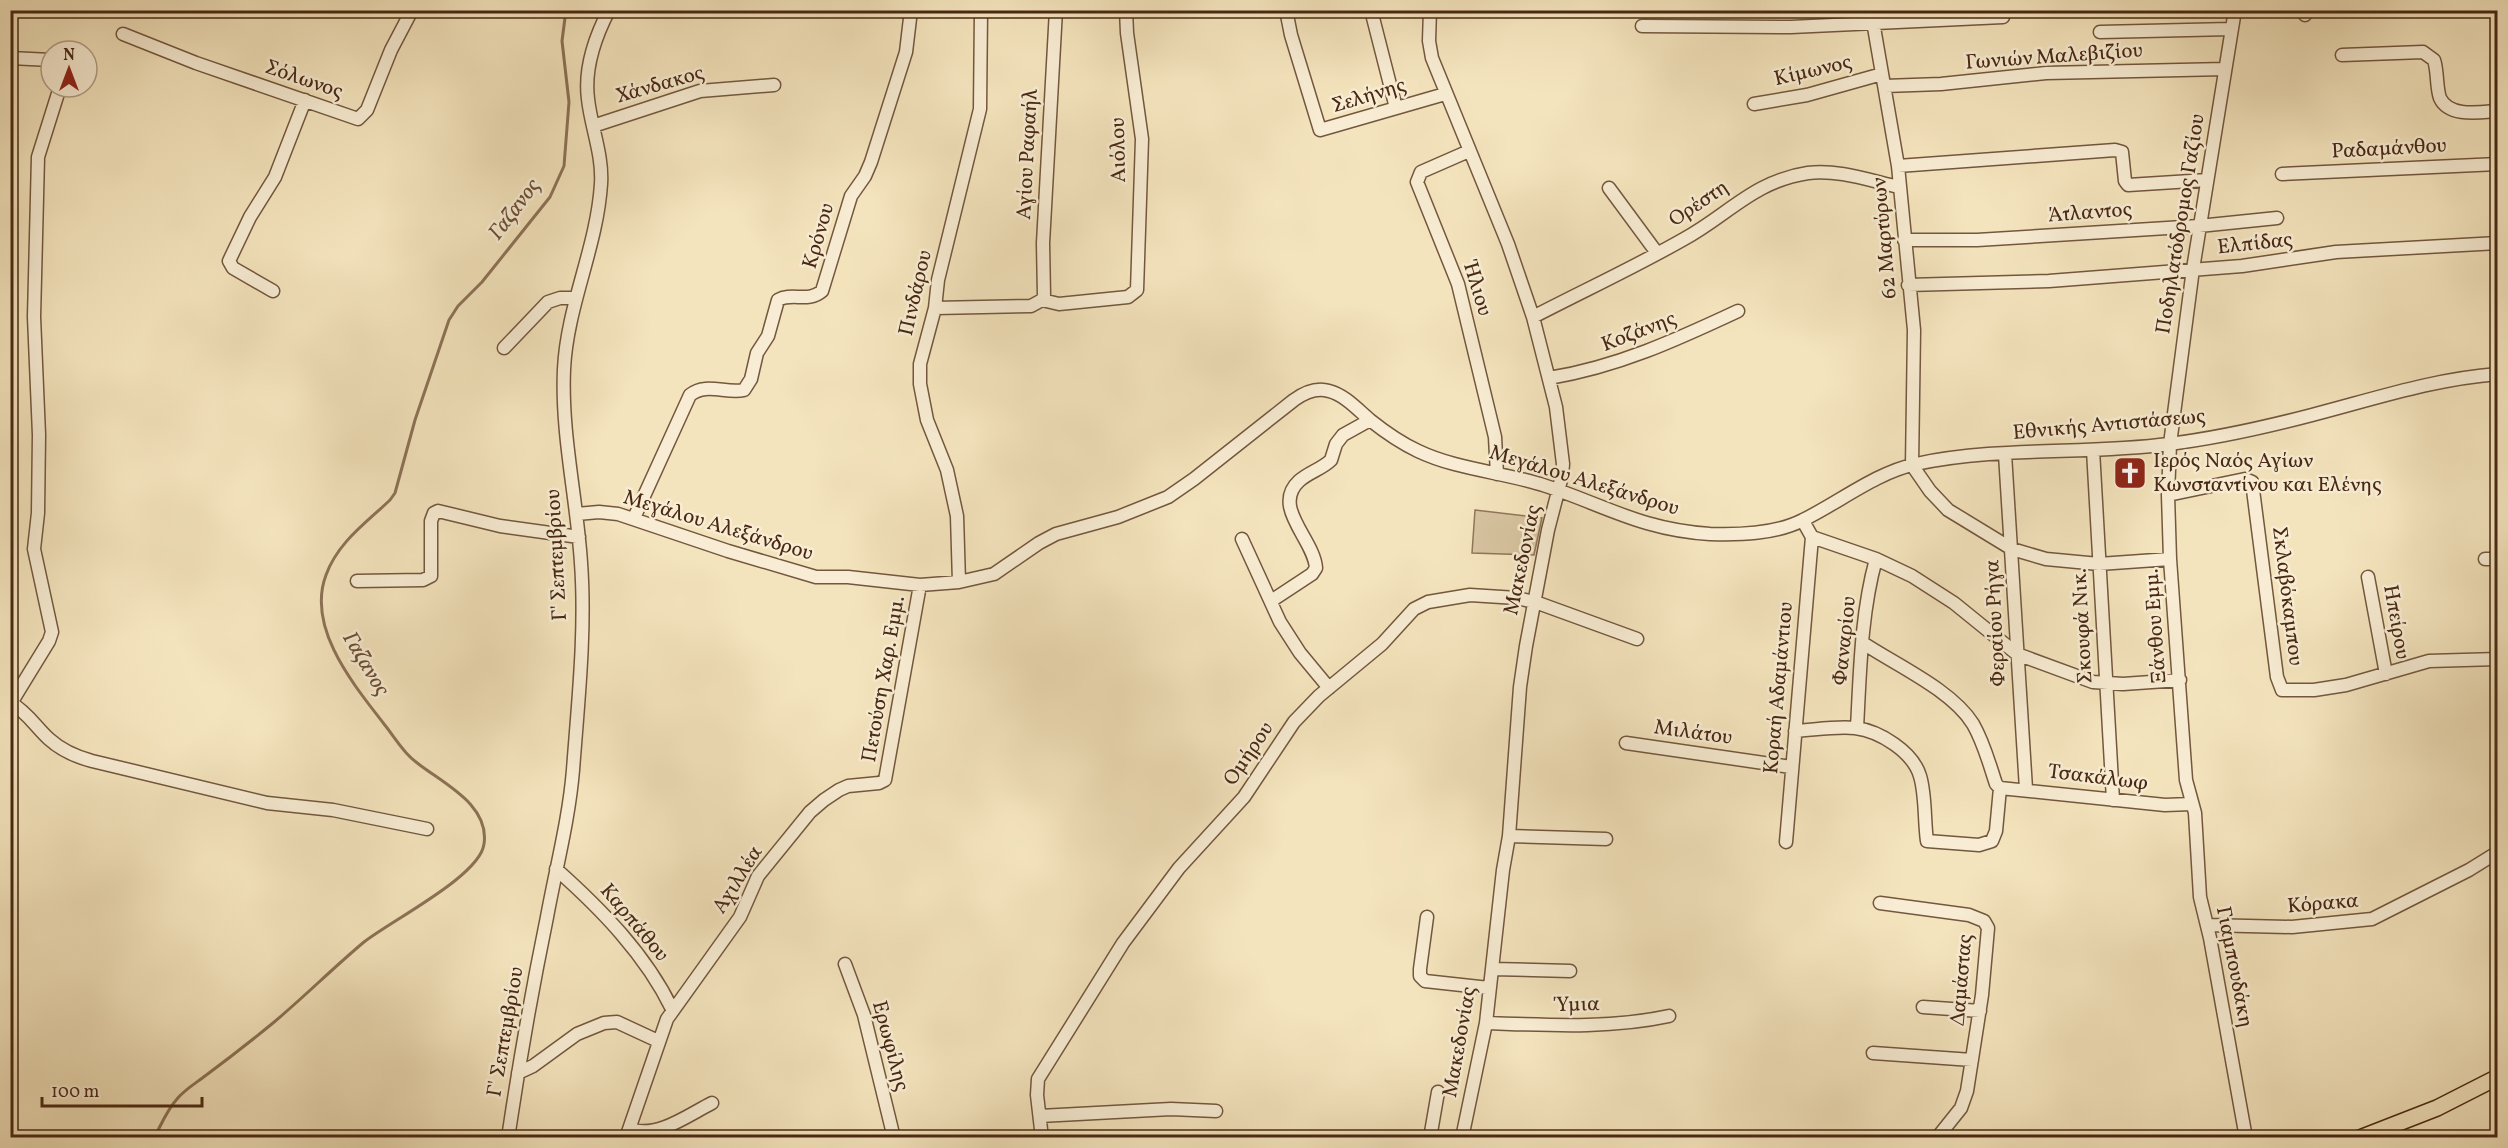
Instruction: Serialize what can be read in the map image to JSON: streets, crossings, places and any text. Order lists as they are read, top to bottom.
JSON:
{
  "streets": {
    "street": [
      "Γωνιών Μαλεβιζίου",
      "Κίμωνος",
      "Σόλωνος",
      "Χάνδακος",
      "Σελήνης",
      "Ραδαμάνθου",
      "Αιόλου",
      "Αγίου Ραφαήλ",
      "Ορέστη",
      "Άτλαντος",
      "Ποδηλατόδρομος Γαζίου",
      "Κρόνου",
      "62 Μαρτύρων",
      "Ελπίδας",
      "Ήλιου",
      "Πινδάρου",
      "Κοζάνης",
      "Εθνικής Αντιστάσεως",
      "Μεγάλου Αλεξάνδρου",
      "Γ' Σεπτεμβρίου",
      "Μακεδονίας",
      "Σκλαβόκαμπου",
      "Ηπείρου",
      "Φεραίου Ρήγα",
      "Σκουφά Νικ.",
      "Ξάνθου Εμμ.",
      "Φαναρίου",
      "Πετούση Χαρ. Εμμ.",
      "Κοραή Αδαμάντιου",
      "Μιλάτου",
      "Ομήρου",
      "Τσακάλωφ",
      "Αχιλλέα",
      "Κόρακα",
      "Καρπάθου",
      "Γιαμπουδάκη",
      "Δαμάστας",
      "Ύμια",
      "Ερωφίλης"
    ]
  },
  "crossings": [
    ["Γωνιών Μαλεβιζίου", "Κίμωνος"],
    ["Γωνιών Μαλεβιζίου", "Ποδηλατόδρομος Γαζίου"],
    ["Γωνιών Μαλεβιζίου", "62 Μαρτύρων"],
    ["Κίμωνος", "62 Μαρτύρων"],
    ["Χάνδακος", "Γ' Σεπτεμβρίου"],
    ["Σελήνης", "Μακεδονίας"],
    ["Αιόλου", "Αγίου Ραφαήλ"],
    ["Ορέστη", "62 Μαρτύρων"],
    ["Ορέστη", "Μακεδονίας"],
    ["Άτλαντος", "Ποδηλατόδρομος Γαζίου"],
    ["Άτλαντος", "62 Μαρτύρων"],
    ["Ποδηλατόδρομος Γαζίου", "Ελπίδας"],
    ["Ποδηλατόδρομος Γαζίου", "Εθνικής Αντιστάσεως"],
    ["Ποδηλατόδρομος Γαζίου", "Ξάνθου Εμμ."],
    ["Κρόνου", "Μεγάλου Αλεξάνδρου"],
    ["62 Μαρτύρων", "Ελπίδας"],
    ["62 Μαρτύρων", "Εθνικής Αντιστάσεως"],
    ["Ήλιου", "Μεγάλου Αλεξάνδρου"],
    ["Ήλιου", "Μακεδονίας"],
    ["Πινδάρου", "Μεγάλου Αλεξάνδρου"],
    ["Κοζάνης", "Μακεδονίας"],
    ["Εθνικής Αντιστάσεως", "Μεγάλου Αλεξάνδρου"],
    ["Εθνικής Αντιστάσεως", "Φεραίου Ρήγα"],
    ["Εθνικής Αντιστάσεως", "Σκουφά Νικ."],
    ["Εθνικής Αντιστάσεως", "Ξάνθου Εμμ."],
    ["Μεγάλου Αλεξάνδρου", "Γ' Σεπτεμβρίου"],
    ["Μεγάλου Αλεξάνδρου", "Μακεδονίας"],
    ["Μεγάλου Αλεξάνδρου", "Πετούση Χαρ. Εμμ."],
    ["Γ' Σεπτεμβρίου", "Καρπάθου"],
    ["Μακεδονίας", "Ομήρου"],
    ["Μακεδονίας", "Ύμια"],
    ["Σκλαβόκαμπου", "Ηπείρου"],
    ["Σκλαβόκαμπου", "Ξάνθου Εμμ."],
    ["Φεραίου Ρήγα", "Τσακάλωφ"],
    ["Σκουφά Νικ.", "Τσακάλωφ"],
    ["Ξάνθου Εμμ.", "Τσακάλωφ"],
    ["Ξάνθου Εμμ.", "Γιαμπουδάκη"],
    ["Πετούση Χαρ. Εμμ.", "Αχιλλέα"],
    ["Κοραή Αδαμάντιου", "Μιλάτου"],
    ["Τσακάλωφ", "Γιαμπουδάκη"],
    ["Αχιλλέα", "Καρπάθου"],
    ["Κόρακα", "Γιαμπουδάκη"]
  ],
  "water": ["Γαζανος"],
  "places": {
    "church": ["Ιερός Ναός Αγίων Κωνσταντίνου και Ελένης"]
  },
  "scale_bar": "100 m",
  "north": "top"
}
